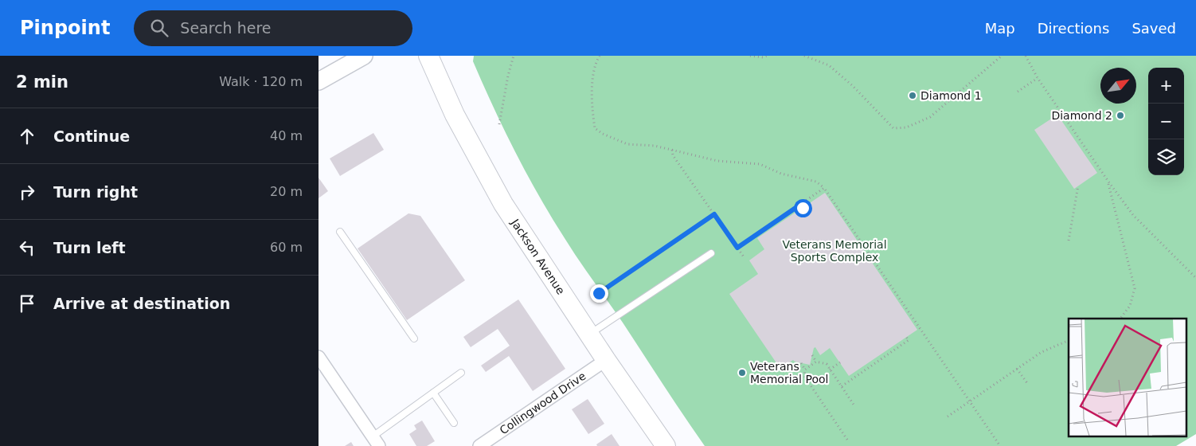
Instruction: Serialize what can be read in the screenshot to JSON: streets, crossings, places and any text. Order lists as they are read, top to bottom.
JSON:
{
  "streets": {
    "main road": ["Jackson Avenue"],
    "street": ["Collingwood Drive"]
  },
  "crossings": [
    ["Jackson Avenue", "Collingwood Drive"]
  ],
  "parks": ["Veterans Memorial Sports Complex"],
  "places": ["Diamond 1", "Diamond 2", "Veterans Memorial Pool"],
  "north": "top right",
  "page": {
    "header": "Pinpoint",
    "search": "Search here",
    "nav": ["Map", "Directions", "Saved"],
    "heading": ["2 min", "Walk · 120 m"],
    "map_buttons": ["+", "−"],
    "list": [
      ["Continue", "40 m"],
      ["Turn right", "20 m"],
      ["Turn left", "60 m"],
      "Arrive at destination"
    ]
  }
}
